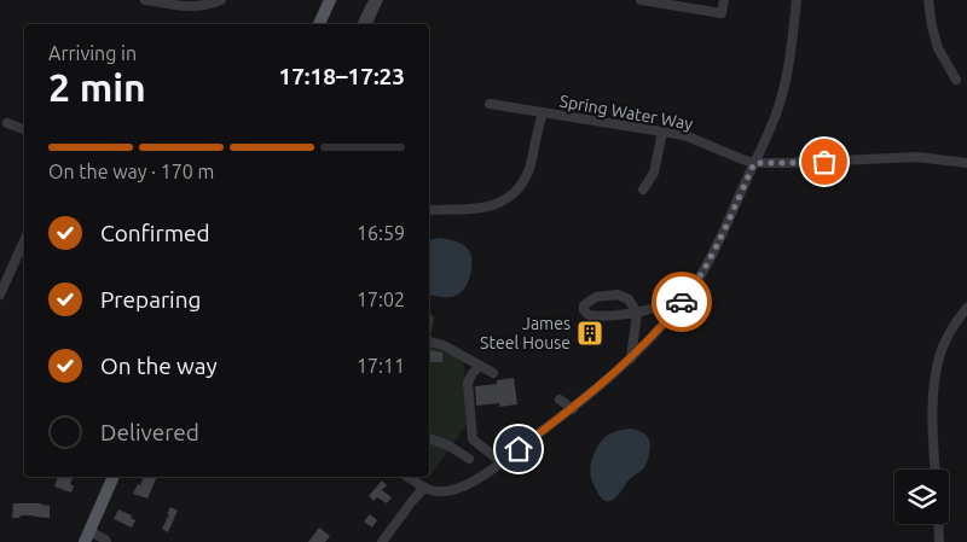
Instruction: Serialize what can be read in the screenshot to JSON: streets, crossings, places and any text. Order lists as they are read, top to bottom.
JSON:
{
  "streets": {
    "street": ["Spring Water Way"]
  },
  "places": {
    "building": ["James Steel House"]
  },
  "page": {
    "heading": ["2 min", "Arriving in", "17:18–17:23"],
    "bar": "On the way · 170 m",
    "list": [
      ["Confirmed", "16:59"],
      ["Preparing", "17:02"],
      ["On the way", "17:11"],
      "Delivered"
    ]
  }
}
